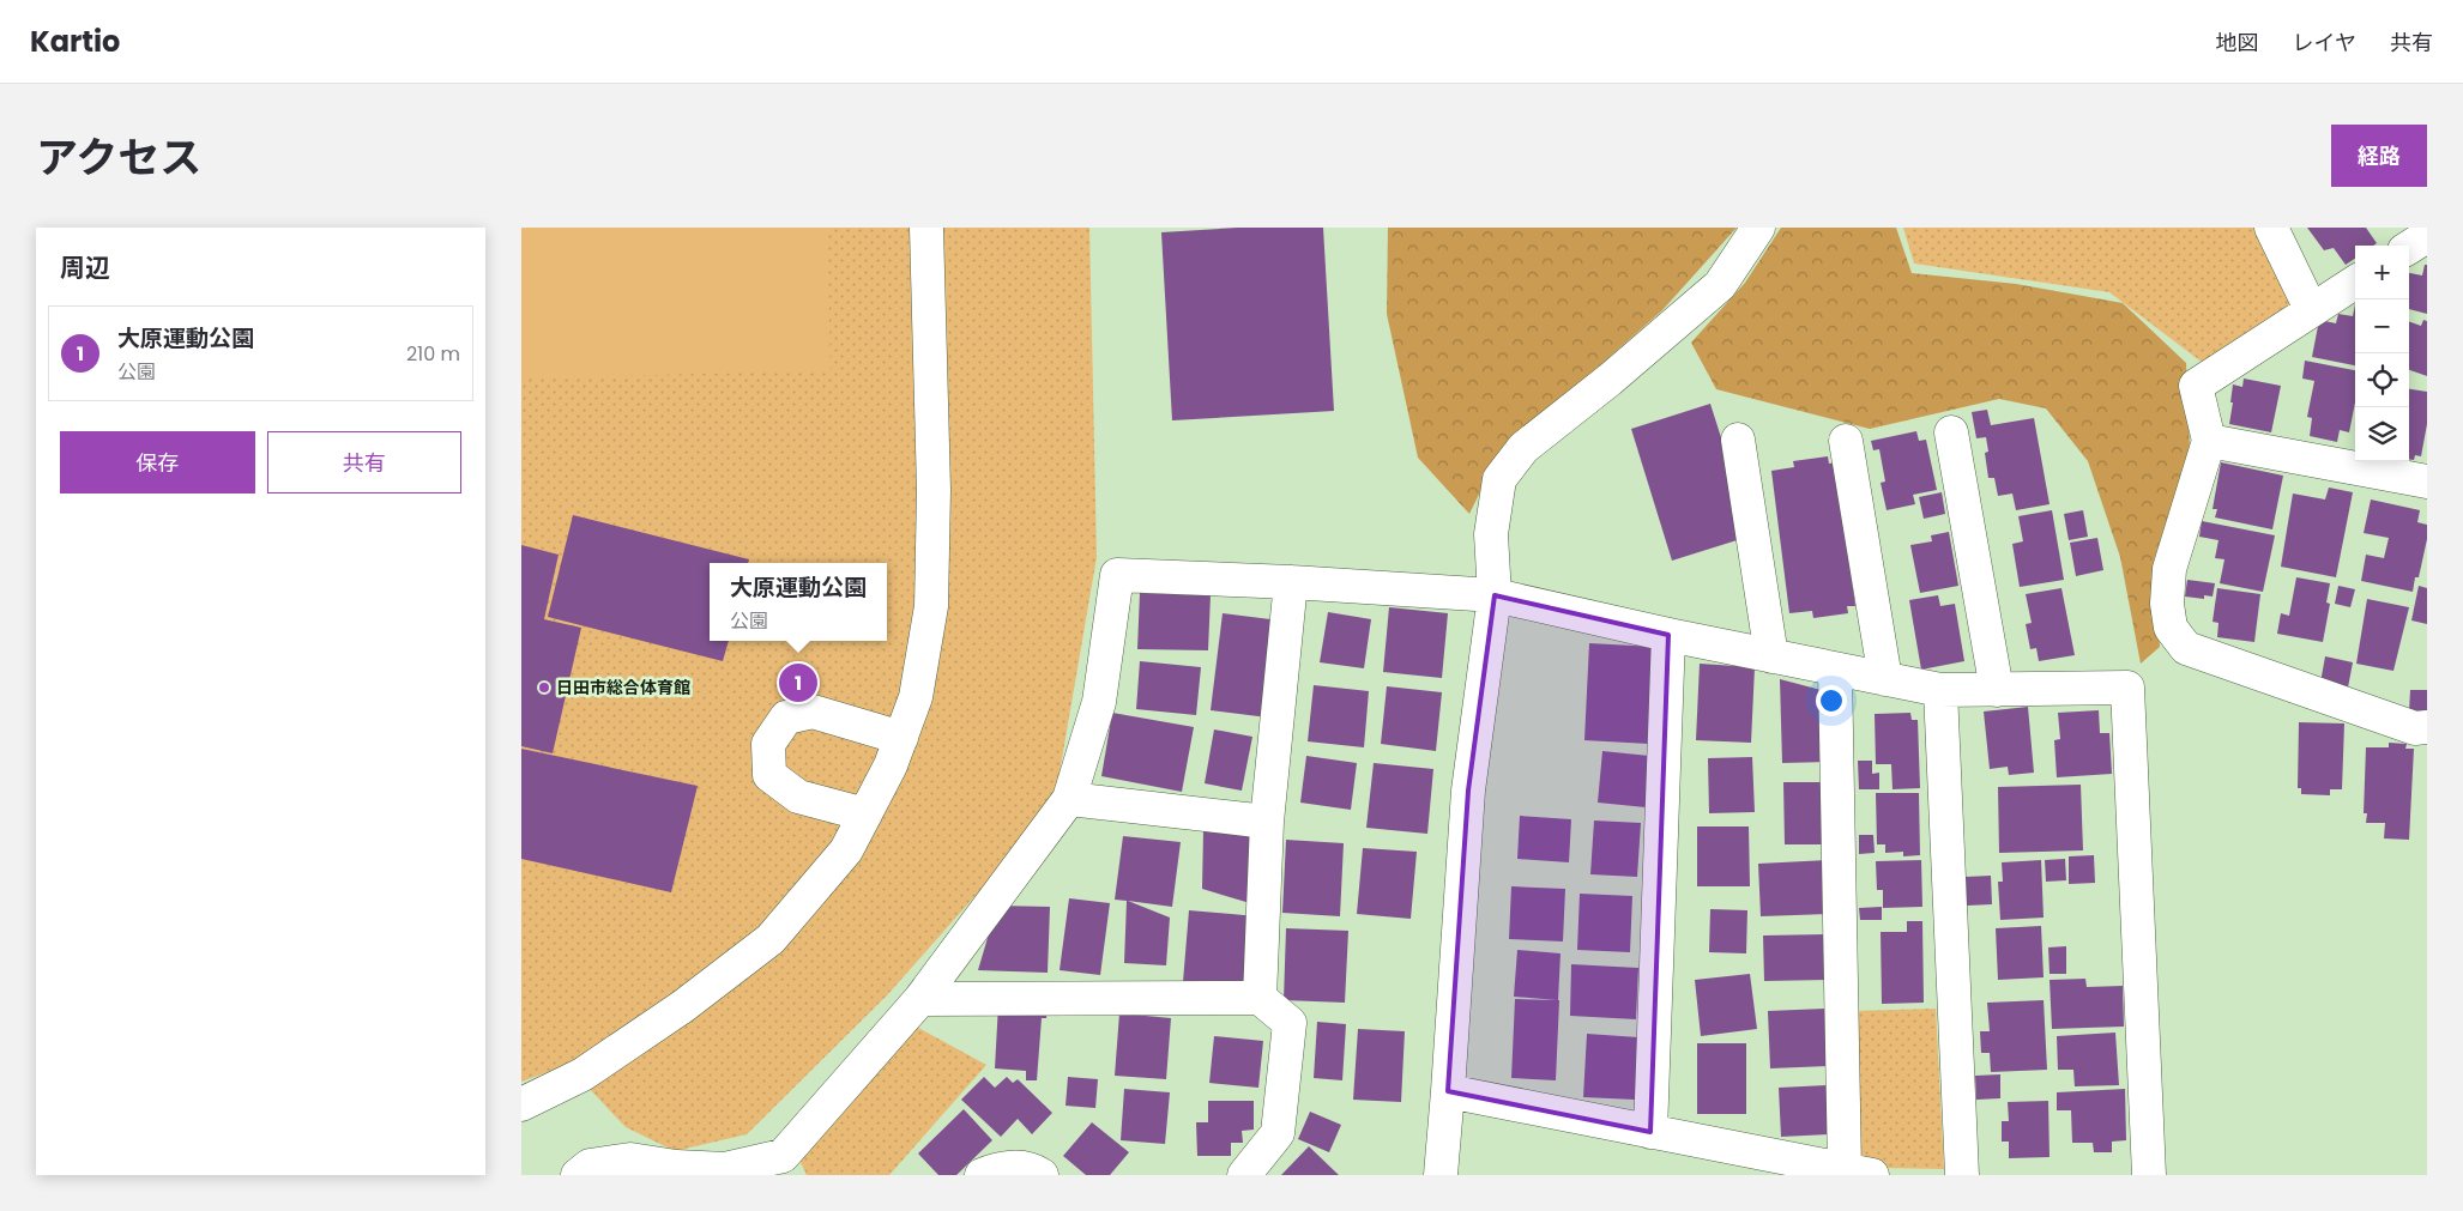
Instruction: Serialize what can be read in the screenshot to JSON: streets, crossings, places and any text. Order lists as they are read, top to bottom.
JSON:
{
  "places": ["日田市総合体育館"],
  "page": {
    "header": "Kartio",
    "nav": ["地図", "レイヤ", "共有"],
    "title": "アクセス",
    "buttons": [
      "経路",
      ["保存", "共有"]
    ],
    "heading": "周辺",
    "map_buttons": ["+", "−"],
    "list": [
      {
        "mark": "1",
        "name": "大原運動公園",
        "note": "公園",
        "value": "210 m"
      }
    ],
    "popup": ["大原運動公園", "公園"],
    "pins": "1"
  }
}
